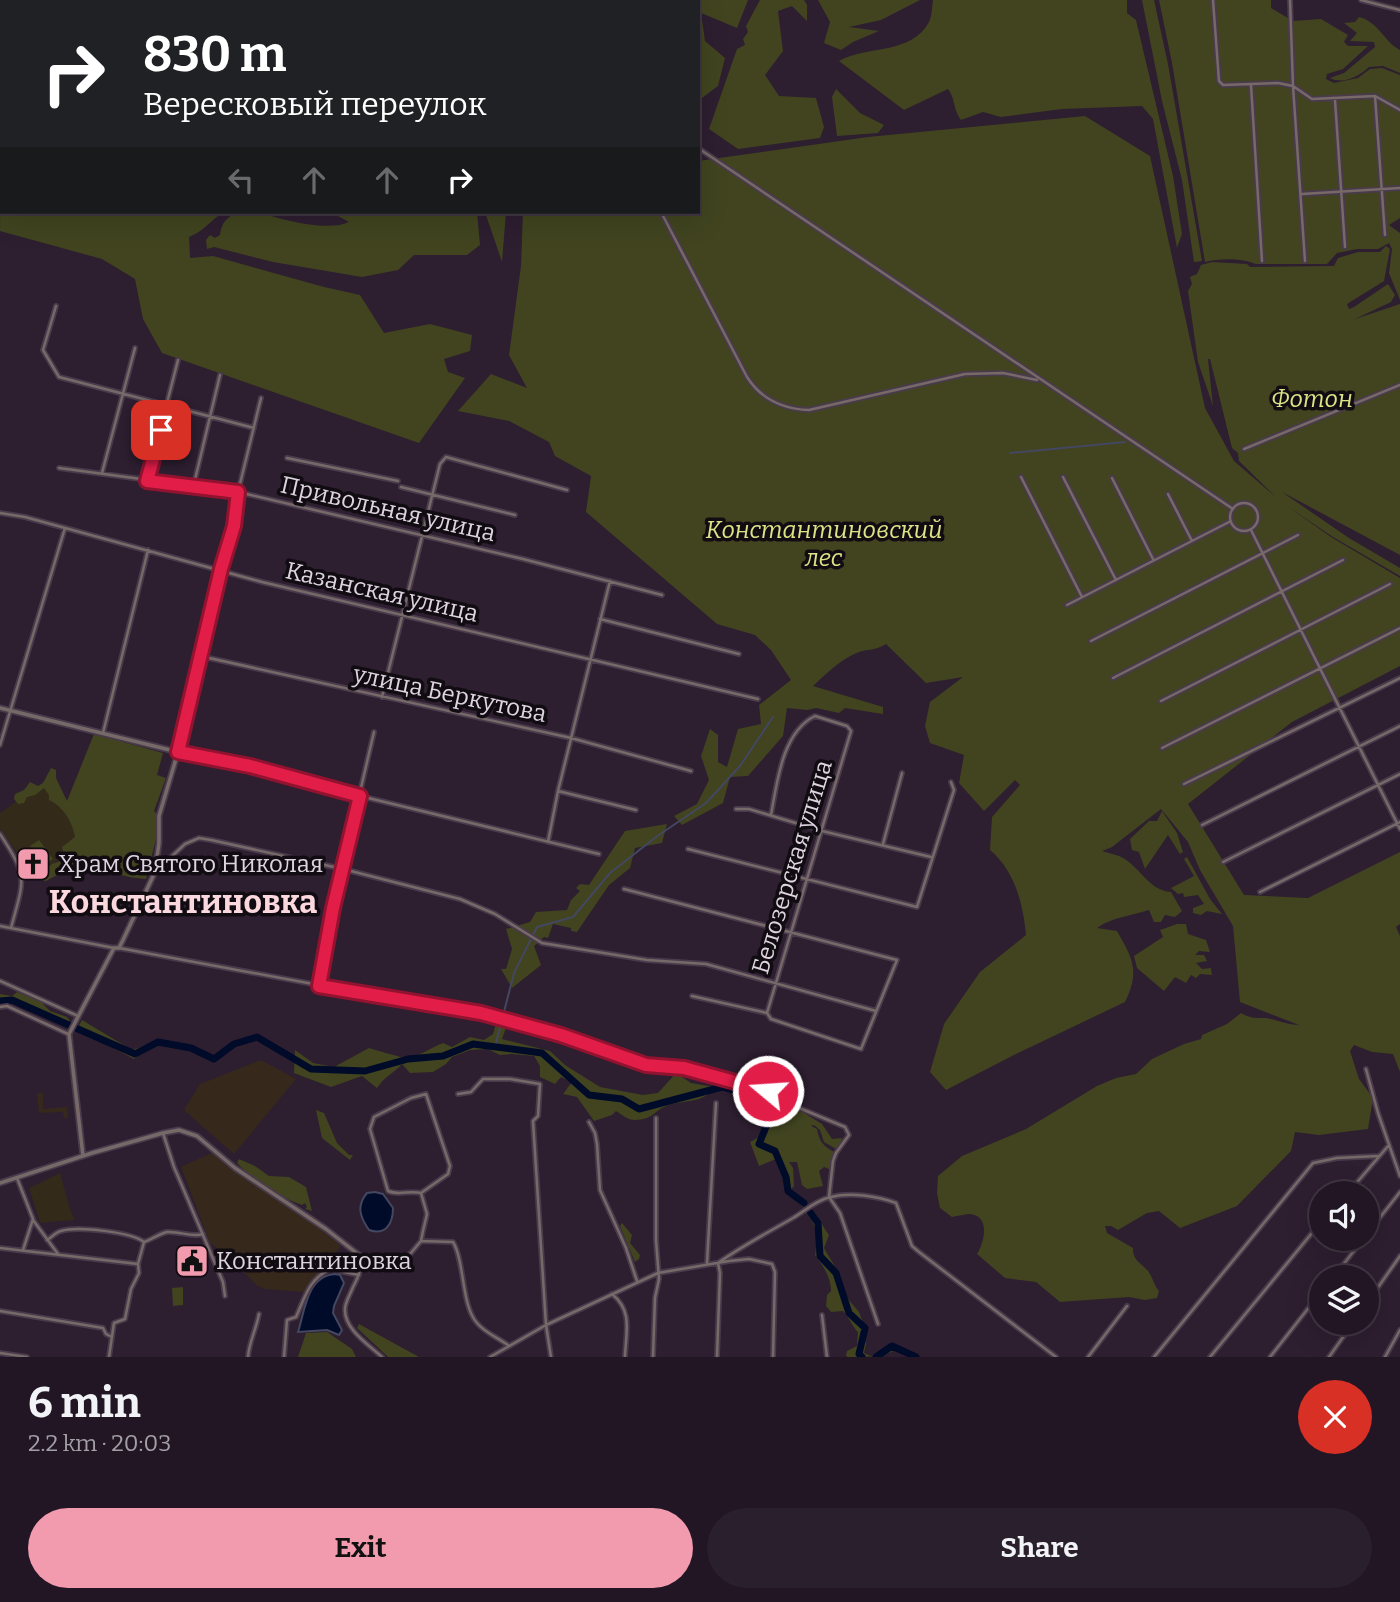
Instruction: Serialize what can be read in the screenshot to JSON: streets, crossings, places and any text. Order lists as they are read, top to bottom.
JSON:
{
  "streets": {
    "street": [
      "Привольная улица",
      "Казанская улица",
      "улица Беркутова",
      "Белозерская улица"
    ]
  },
  "districts": ["Константиновка"],
  "parks": ["Фотон", "Константиновский лес"],
  "places": {
    "church": ["Храм Святого Николая"],
    "public building": ["Константиновка"]
  },
  "page": {
    "turn": ["830 m", "Вересковый переулок"],
    "heading": ["6 min", "2.2 km · 20:03"],
    "buttons": ["Exit", "Share"]
  }
}
